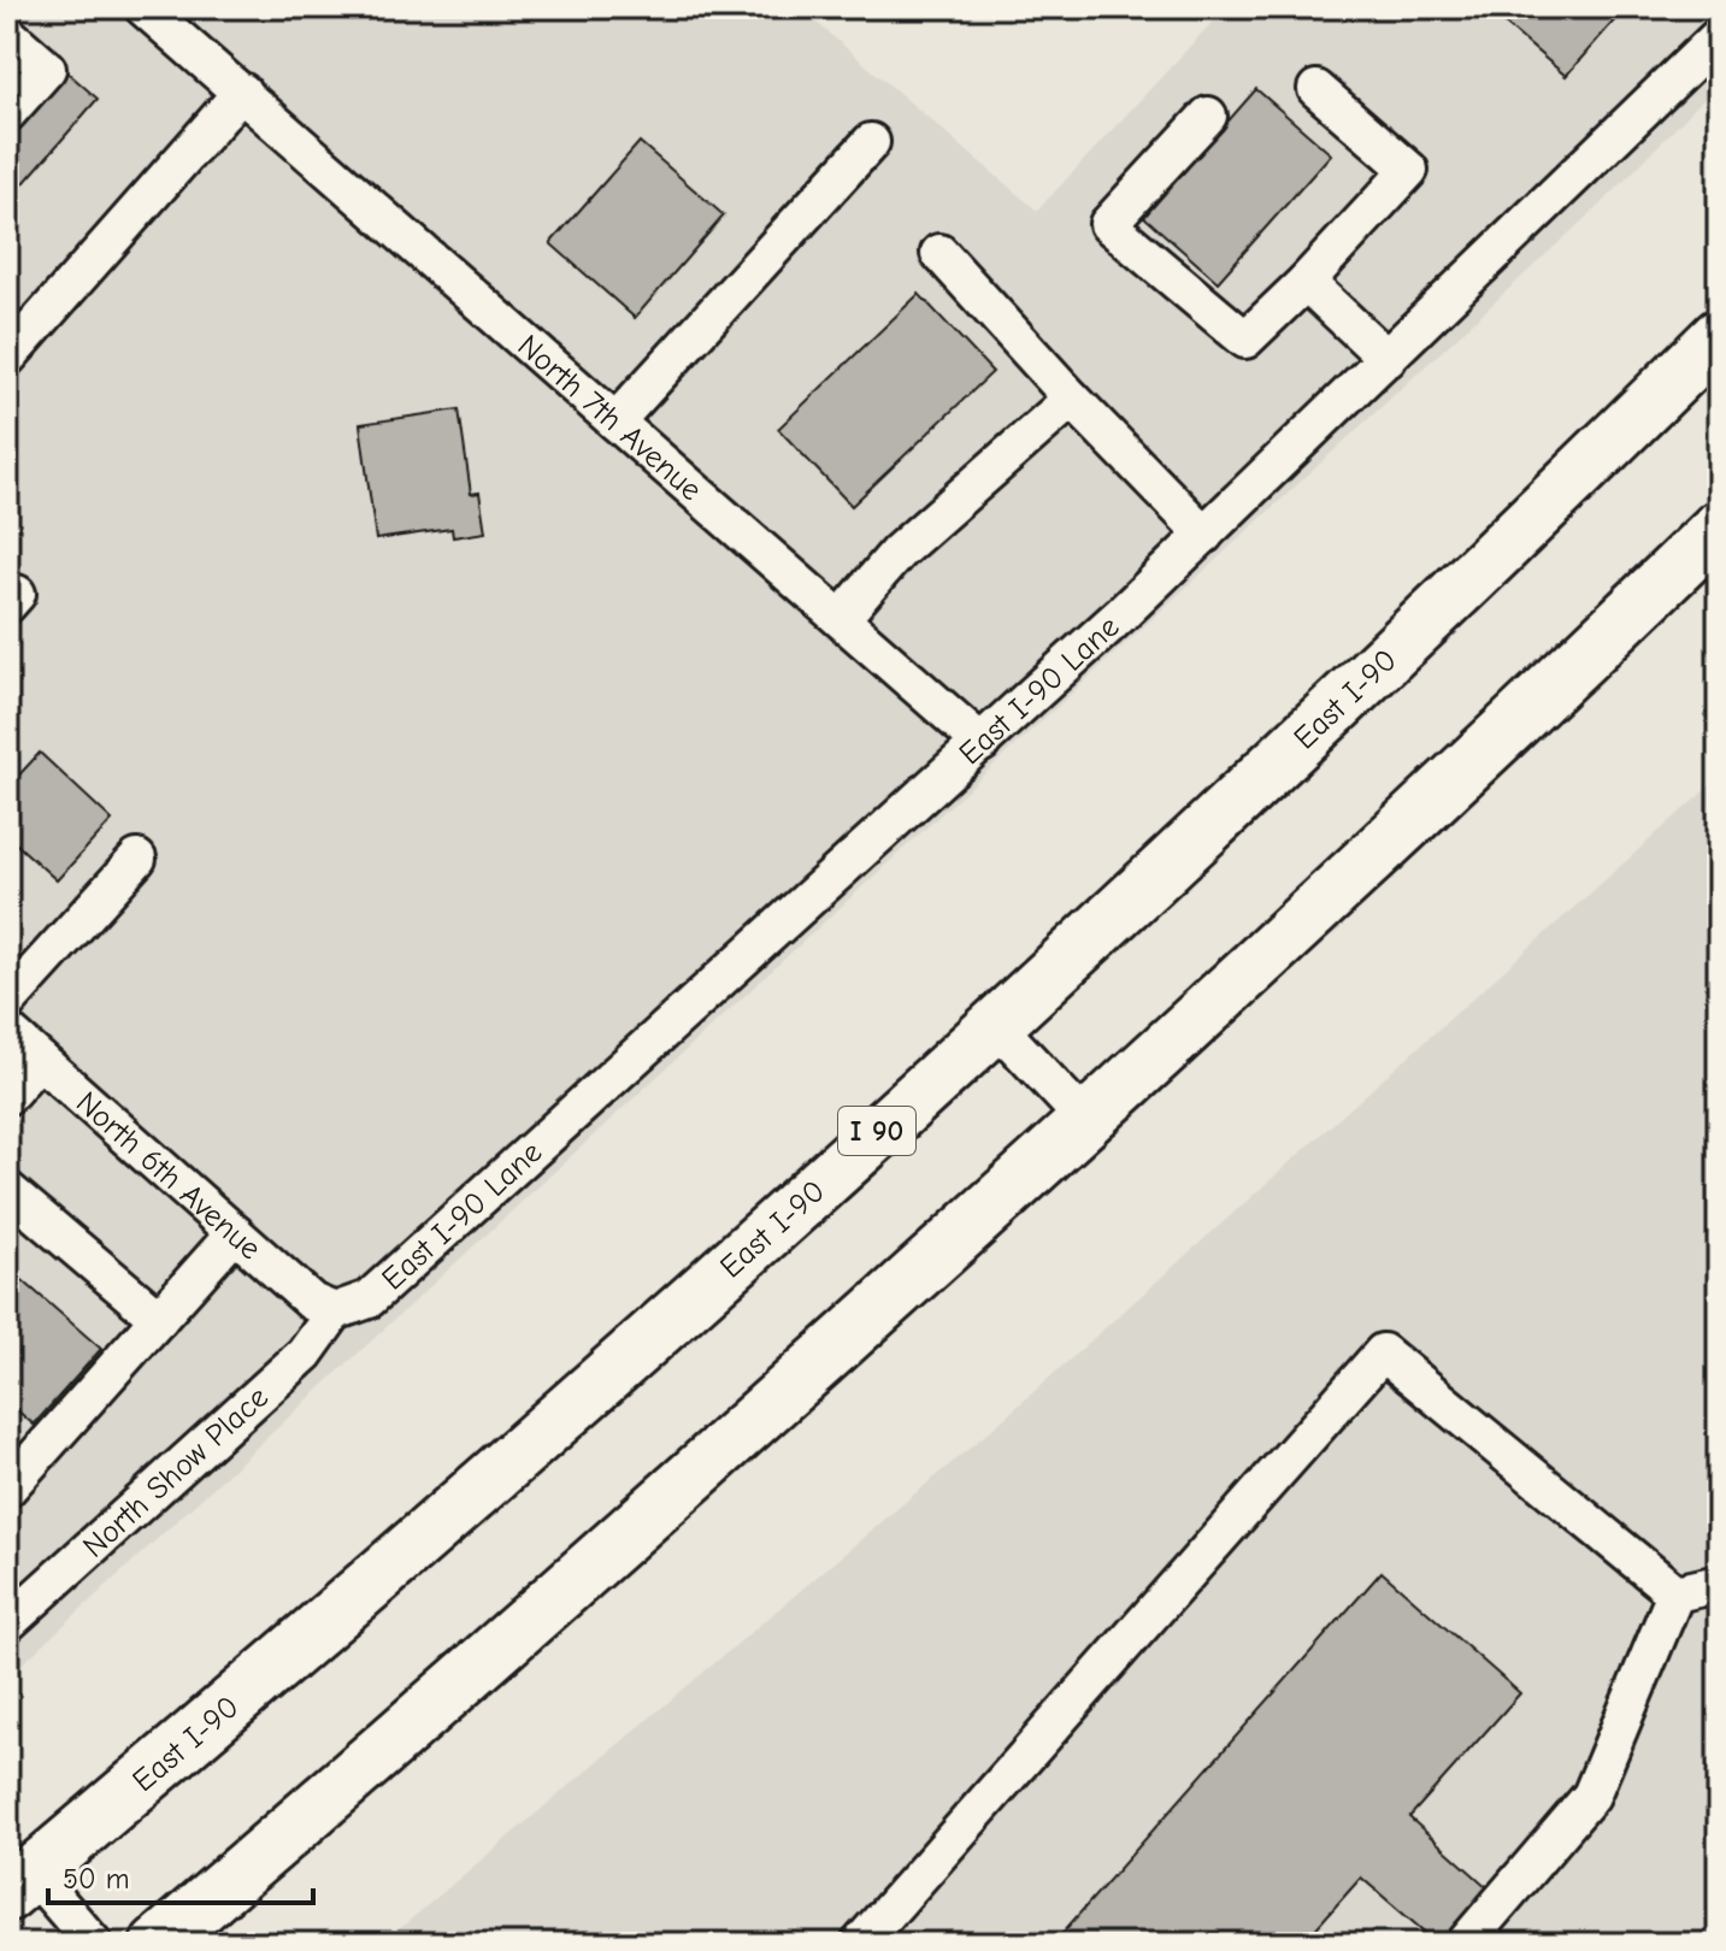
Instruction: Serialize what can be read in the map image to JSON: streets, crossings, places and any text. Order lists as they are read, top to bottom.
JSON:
{
  "streets": {
    "highway": ["East I-90", "I 90"],
    "street": [
      "North 7th Avenue",
      "East I-90 Lane",
      "North 6th Avenue",
      "North Show Place"
    ]
  },
  "crossings": [
    ["North 7th Avenue", "East I-90 Lane"],
    ["East I-90 Lane", "North 6th Avenue"],
    ["East I-90 Lane", "North Show Place"],
    ["North 6th Avenue", "North Show Place"]
  ],
  "scale_bar": "50 m"
}
